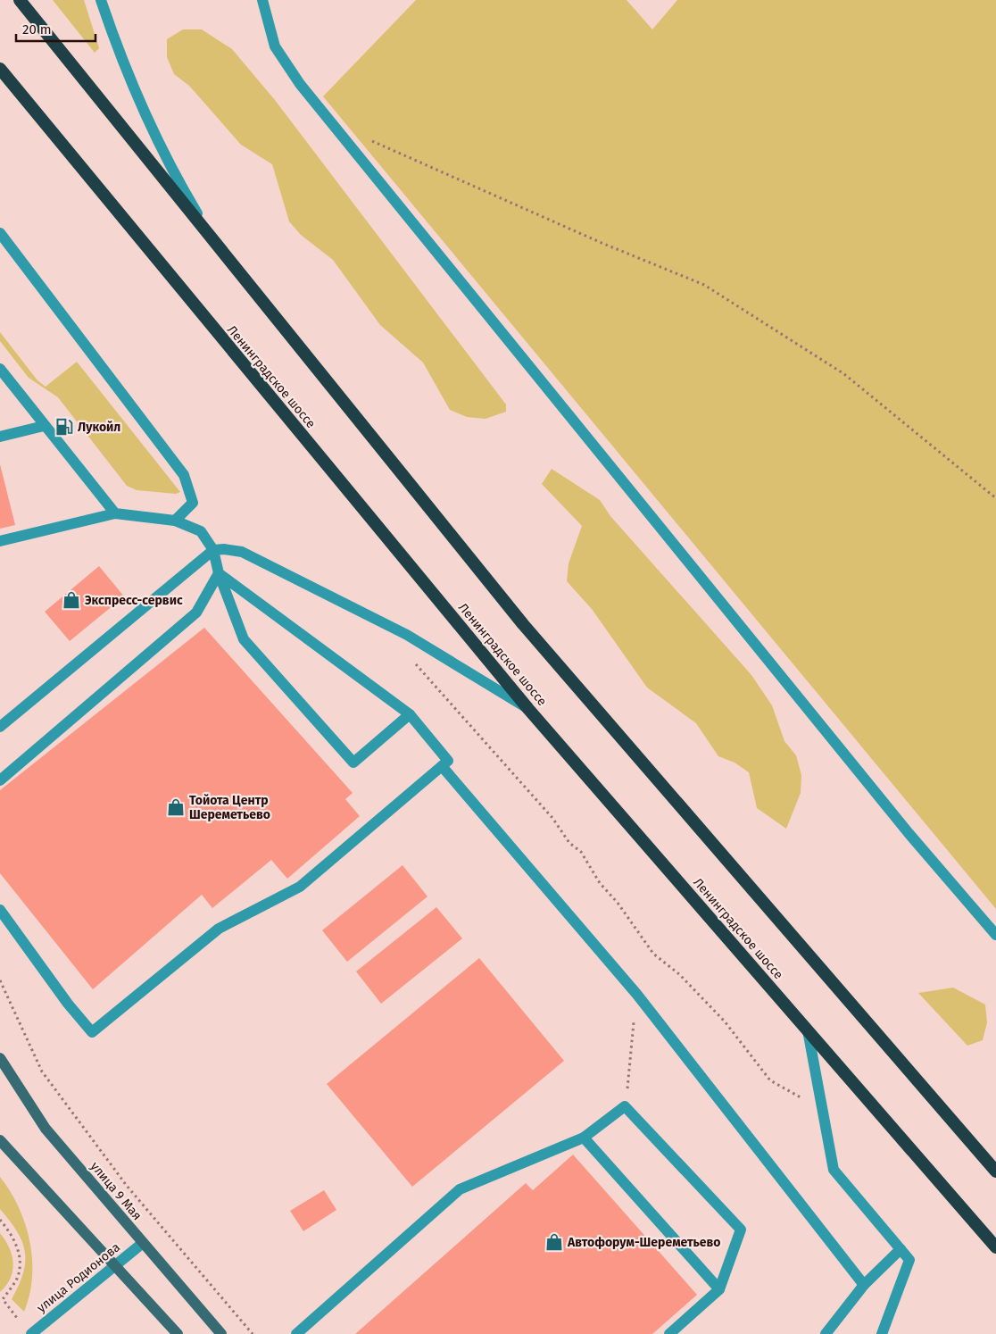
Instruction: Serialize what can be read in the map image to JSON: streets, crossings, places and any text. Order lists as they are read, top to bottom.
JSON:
{
  "streets": {
    "highway": ["Ленинградское шоссе"],
    "main road": ["улица 9 Мая"],
    "street": ["улица Родионова"]
  },
  "crossings": [
    ["улица 9 Мая", "улица Родионова"]
  ],
  "places": {
    "fuel station": ["Лукойл"],
    "shop": ["Экспресс-сервис", "Тойота Центр Шереметьево", "Автофорум-Шереметьево"]
  },
  "scale_bar": "20 m"
}
